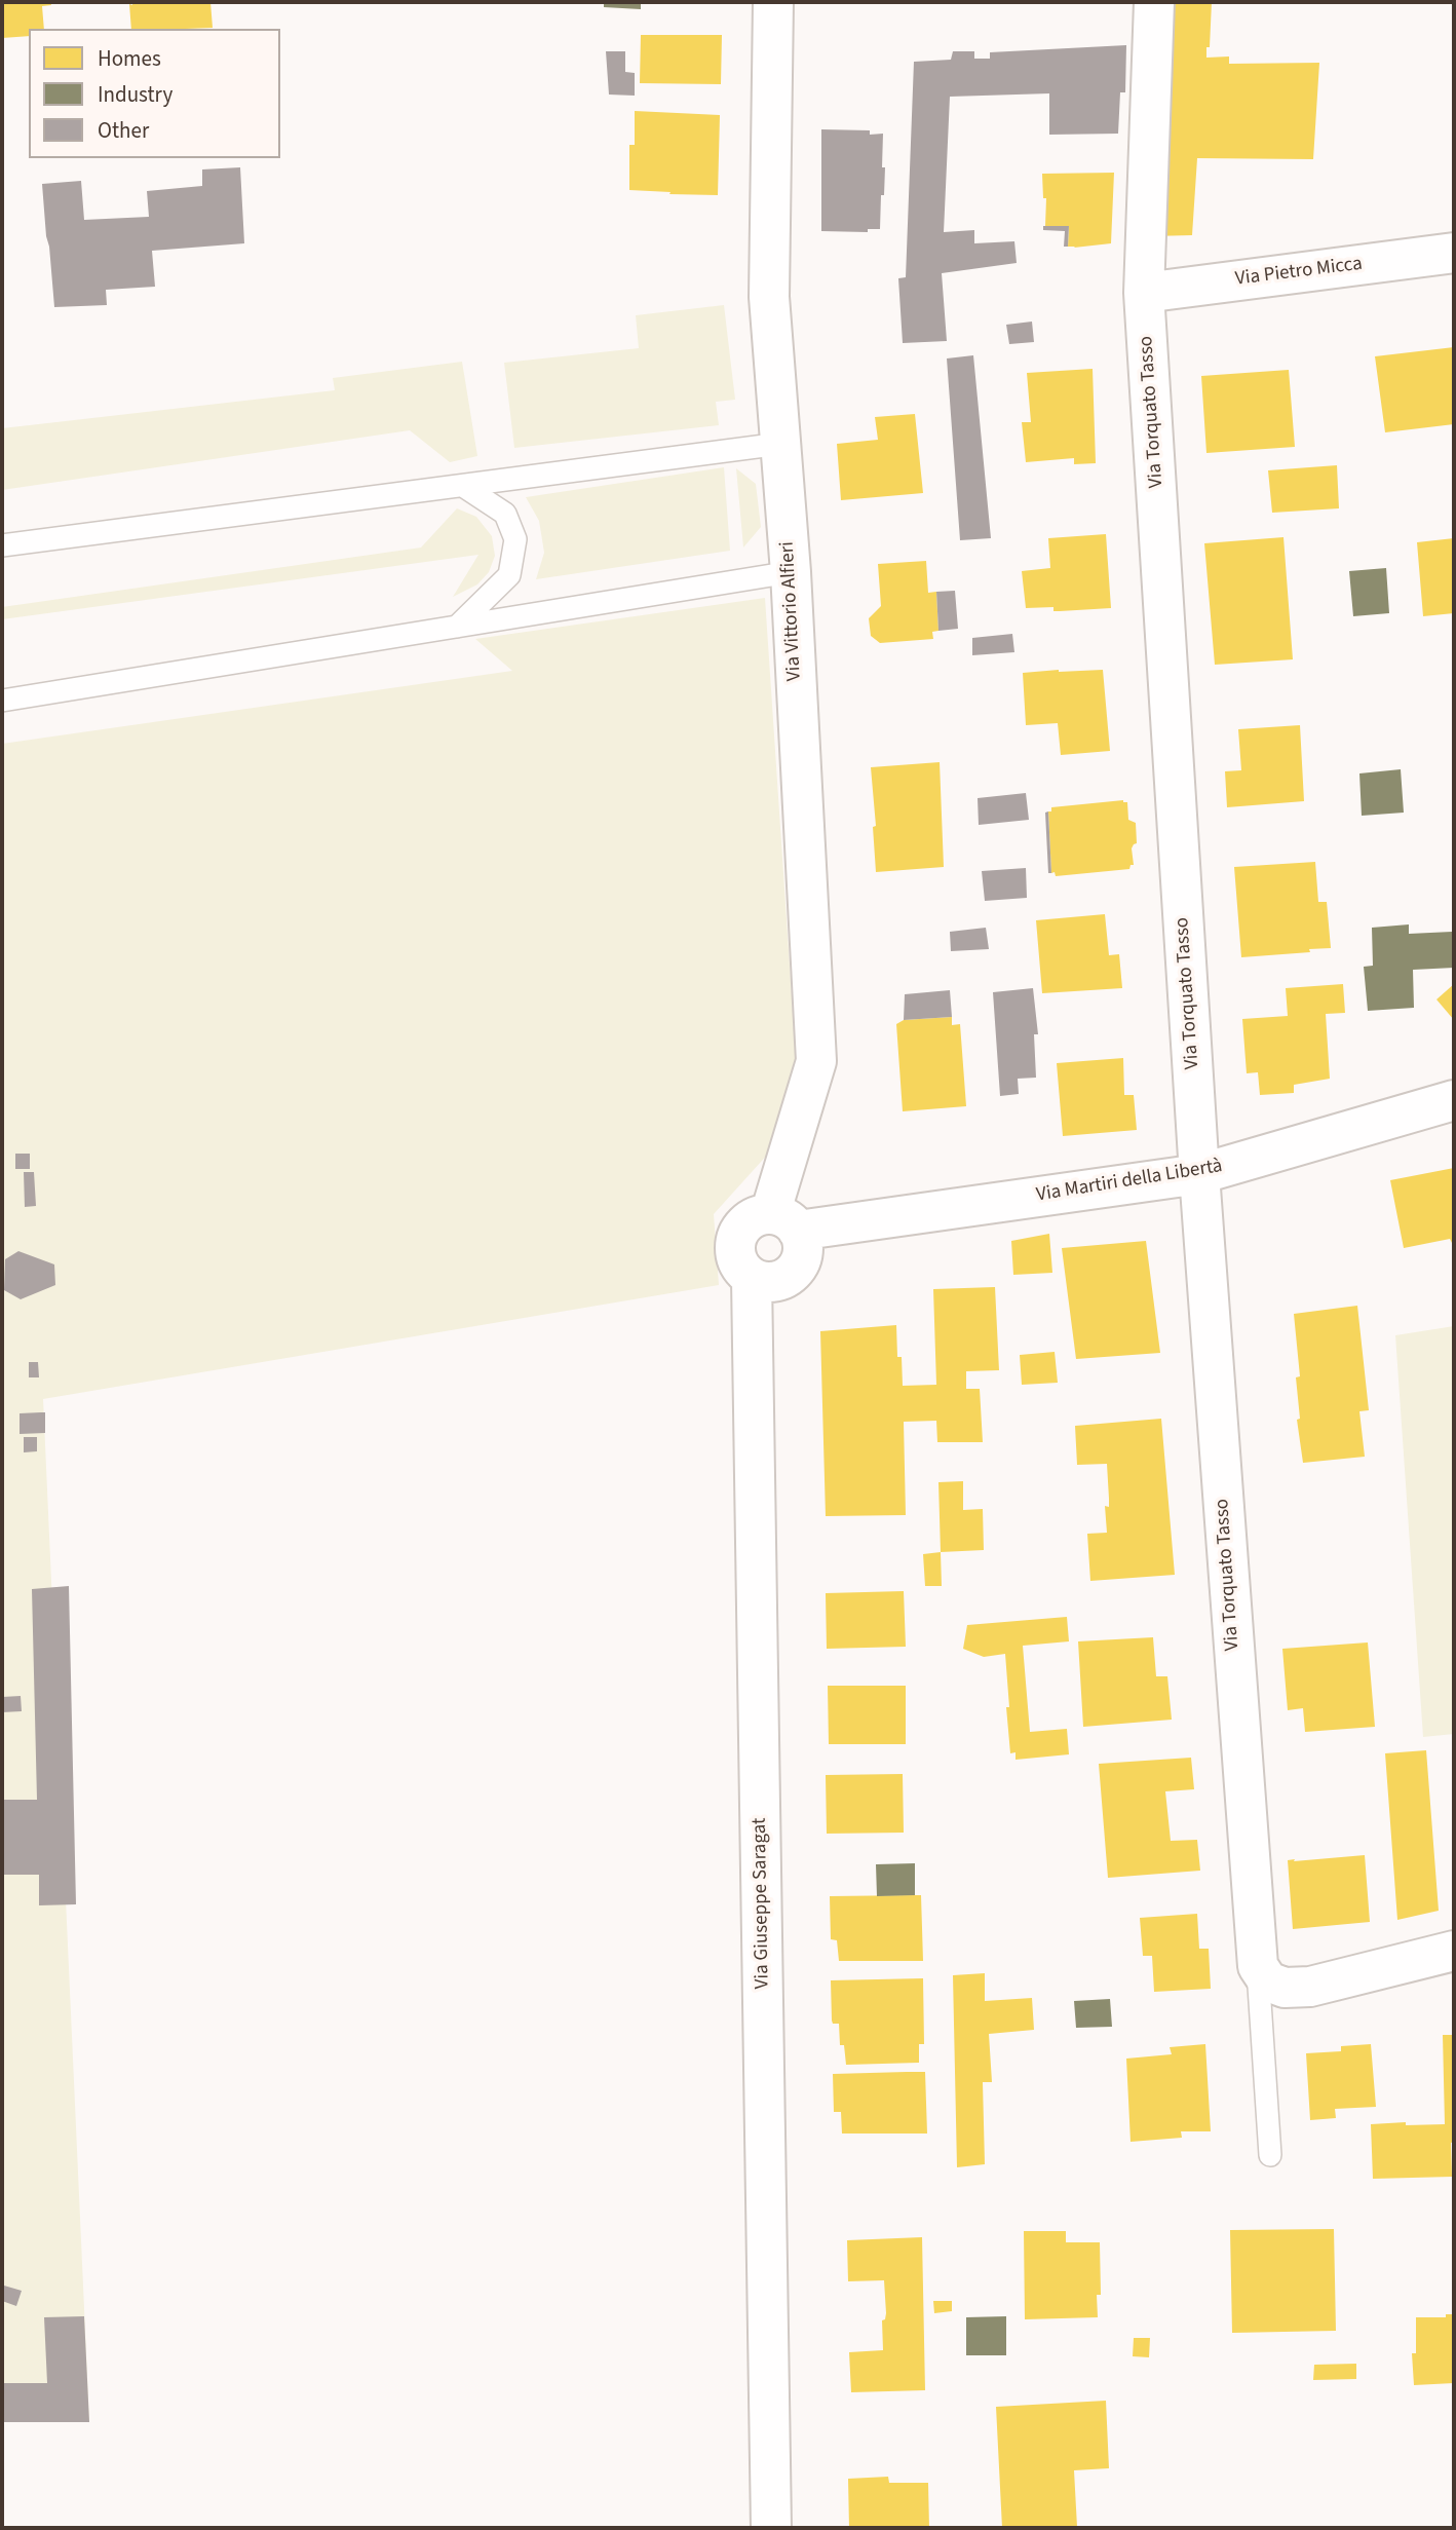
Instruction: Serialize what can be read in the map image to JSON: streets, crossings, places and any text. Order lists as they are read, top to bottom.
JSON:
{
  "streets": {
    "street": [
      "Via Pietro Micca",
      "Via Torquato Tasso",
      "Via Vittorio Alfieri",
      "Via Martiri della Libertà",
      "Via Giuseppe Saragat"
    ]
  },
  "crossings": [
    ["Via Pietro Micca", "Via Torquato Tasso"],
    ["Via Torquato Tasso", "Via Martiri della Libertà"],
    ["Via Vittorio Alfieri", "Via Martiri della Libertà"],
    ["Via Vittorio Alfieri", "Via Giuseppe Saragat"],
    ["Via Martiri della Libertà", "Via Giuseppe Saragat"]
  ],
  "legend": ["Homes", "Industry", "Other"]
}
